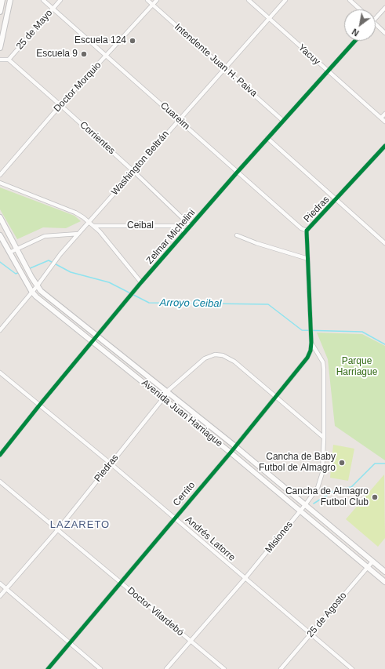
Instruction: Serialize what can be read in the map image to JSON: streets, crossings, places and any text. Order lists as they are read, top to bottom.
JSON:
{
  "streets": {
    "street": [
      "25 de Mayo",
      "Yacuy",
      "Intendente Juan H. Paiva",
      "Doctor Morquio",
      "Cuareim",
      "Corrientes",
      "Washington Beltrán",
      "Piedras",
      "Ceibal",
      "Zelmar Michelini",
      "Avenida Juan Harriague",
      "Cerrito",
      "Misiones",
      "Andrés Latorre",
      "Doctor Vilardebó",
      "25 de Agosto"
    ]
  },
  "crossings": [
    ["25 de Mayo", "Cuareim"],
    ["25 de Mayo", "Corrientes"],
    ["Yacuy", "Washington Beltrán"],
    ["Yacuy", "Zelmar Michelini"],
    ["Intendente Juan H. Paiva", "Doctor Morquio"],
    ["Intendente Juan H. Paiva", "Washington Beltrán"],
    ["Intendente Juan H. Paiva", "Zelmar Michelini"],
    ["Doctor Morquio", "Cuareim"],
    ["Doctor Morquio", "Corrientes"],
    ["Cuareim", "Washington Beltrán"],
    ["Cuareim", "Piedras"],
    ["Cuareim", "Zelmar Michelini"],
    ["Corrientes", "Washington Beltrán"],
    ["Corrientes", "Zelmar Michelini"],
    ["Washington Beltrán", "Avenida Juan Harriague"],
    ["Piedras", "Avenida Juan Harriague"],
    ["Piedras", "Cerrito"],
    ["Piedras", "Andrés Latorre"],
    ["Piedras", "Doctor Vilardebó"],
    ["Ceibal", "Zelmar Michelini"],
    ["Zelmar Michelini", "Avenida Juan Harriague"],
    ["Zelmar Michelini", "Andrés Latorre"],
    ["Avenida Juan Harriague", "Cerrito"],
    ["Avenida Juan Harriague", "Misiones"],
    ["Avenida Juan Harriague", "25 de Agosto"],
    ["Cerrito", "Misiones"],
    ["Cerrito", "Andrés Latorre"],
    ["Cerrito", "Doctor Vilardebó"],
    ["Misiones", "Andrés Latorre"],
    ["Misiones", "Doctor Vilardebó"],
    ["Andrés Latorre", "25 de Agosto"]
  ],
  "districts": ["LAZARETO"],
  "water": ["Arroyo Ceibal"],
  "parks": ["Parque Harriague"],
  "places": [
    "Escuela 124",
    "Escuela 9",
    "Cancha de Baby Futbol de Almagro",
    "Cancha de Almagro Futbol Club"
  ],
  "north": "bottom left"
}
